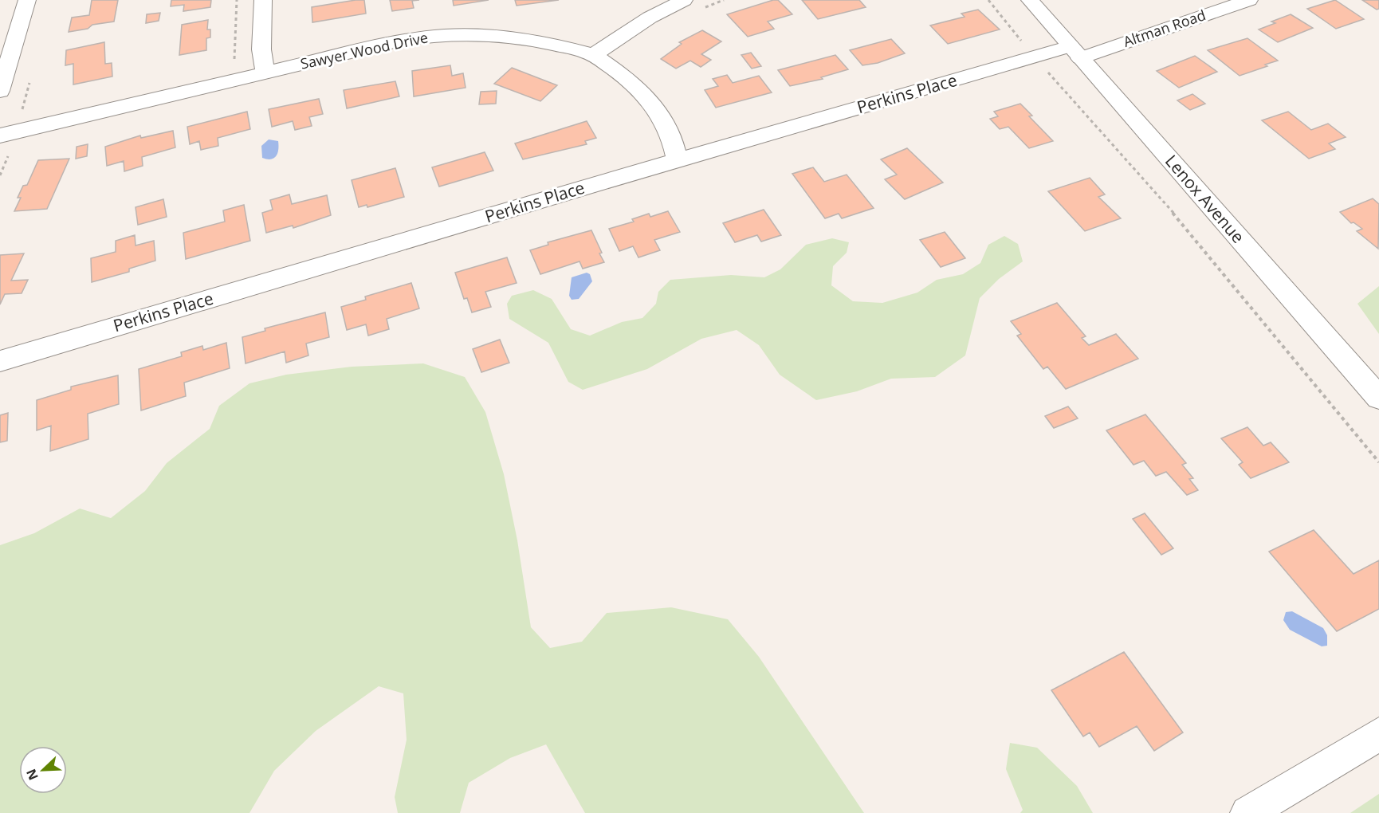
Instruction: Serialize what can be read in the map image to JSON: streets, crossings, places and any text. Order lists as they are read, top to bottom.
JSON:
{
  "streets": {
    "street": [
      "Altman Road",
      "Sawyer Wood Drive",
      "Perkins Place",
      "Lenox Avenue"
    ]
  },
  "crossings": [
    ["Altman Road", "Perkins Place"],
    ["Altman Road", "Lenox Avenue"],
    ["Sawyer Wood Drive", "Perkins Place"],
    ["Perkins Place", "Lenox Avenue"]
  ],
  "north": "bottom left"
}
